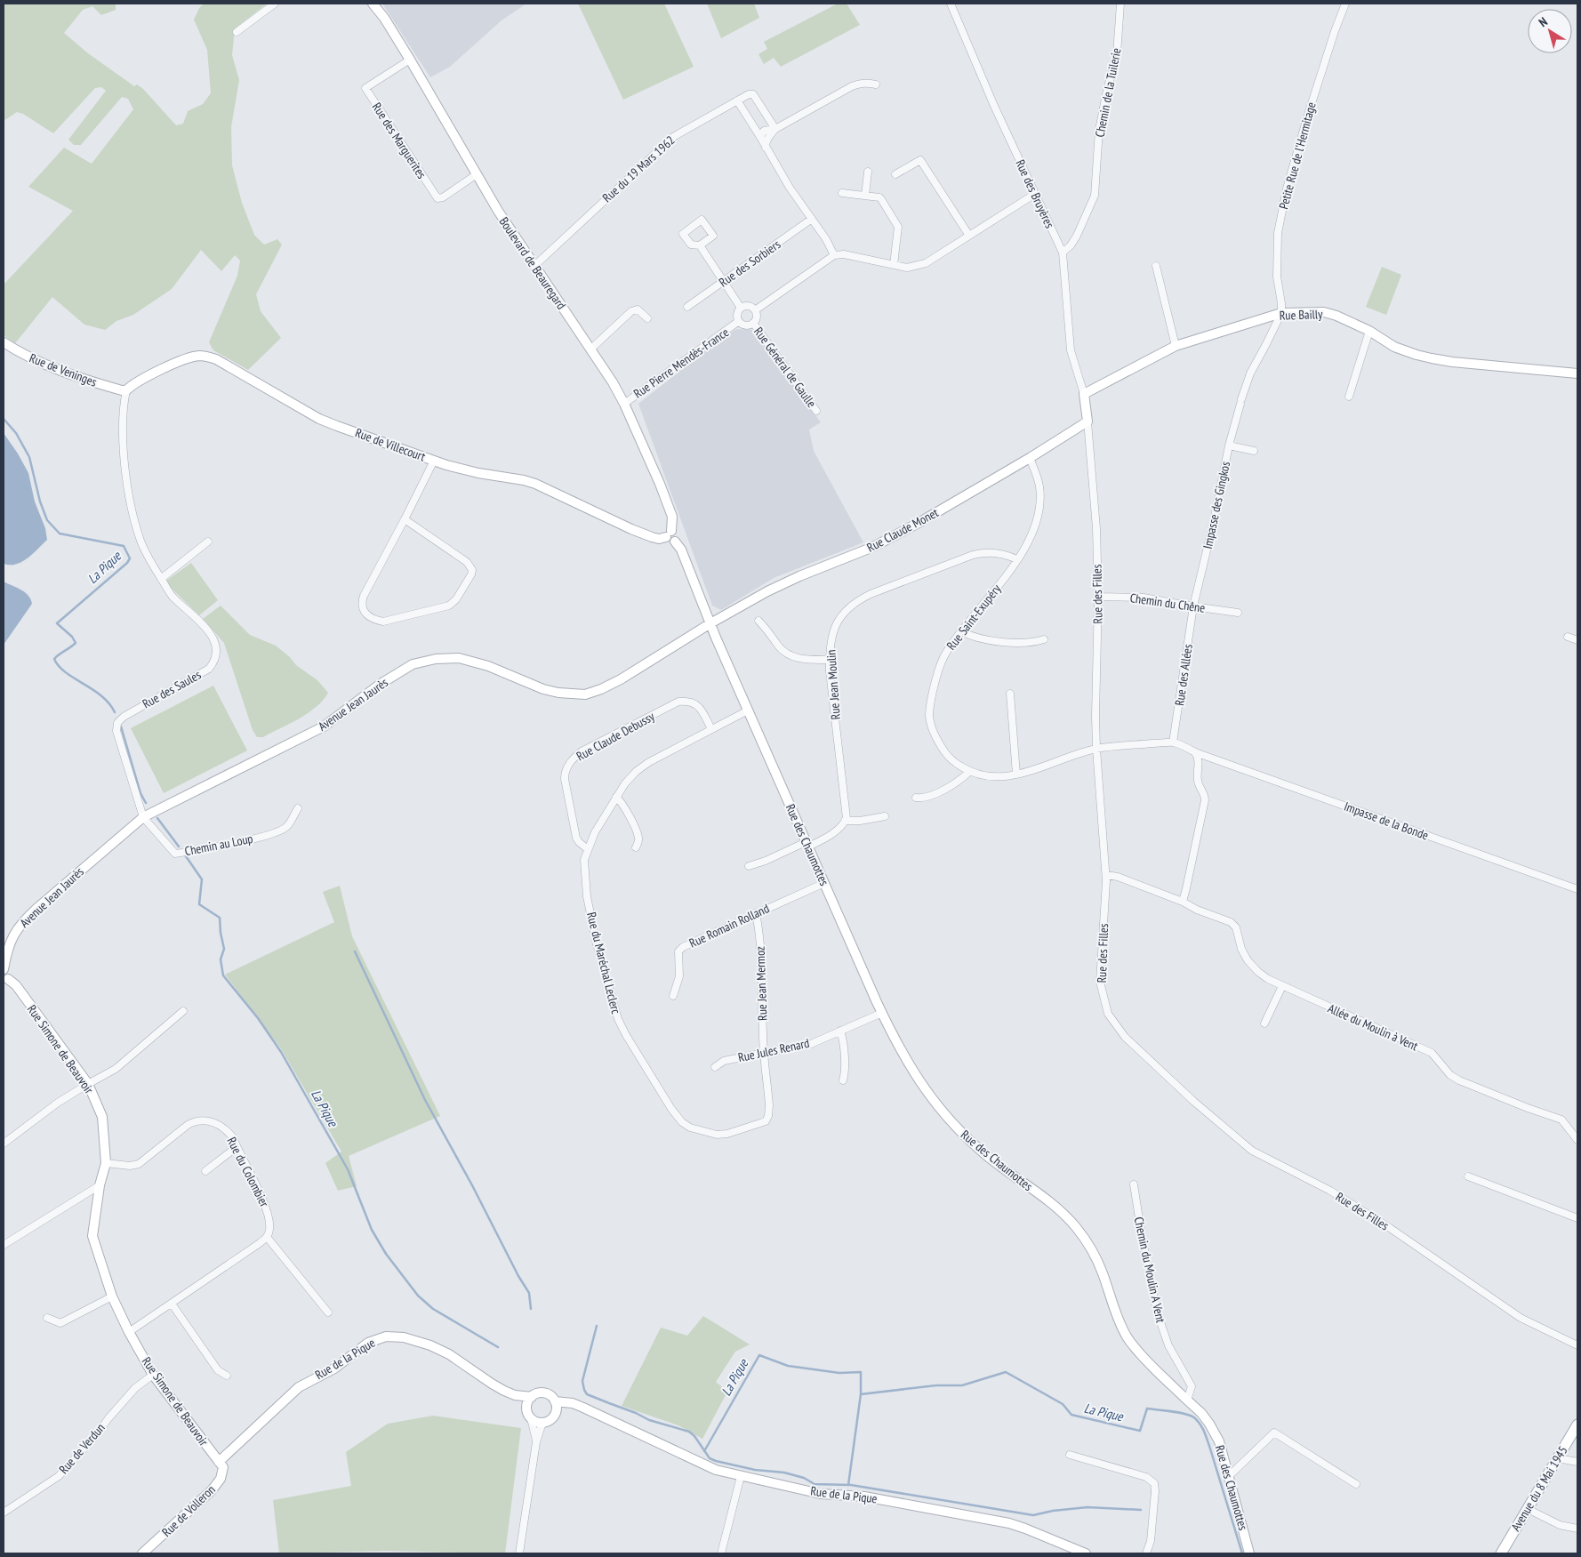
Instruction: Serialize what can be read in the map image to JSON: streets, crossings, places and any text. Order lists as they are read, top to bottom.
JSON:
{
  "streets": {
    "main road": ["Avenue du 8 Mai 1945"],
    "street": [
      "Chemin de la Tuilerie",
      "Rue des Marguerites",
      "Petite Rue de l'Hermitage",
      "Rue du 19 Mars 1962",
      "Rue des Bruyères",
      "Boulevard de Beauregard",
      "Rue des Sorbiers",
      "Rue Bailly",
      "Rue Pierre Mendès-France",
      "Rue Général de Gaulle",
      "Rue de Veninges",
      "Rue de Villecourt",
      "Impasse des Gingkos",
      "Rue Claude Monet",
      "Rue des Filles",
      "Chemin du Chêne",
      "Rue Saint-Exupéry",
      "Rue des Allées",
      "Rue Jean Moulin",
      "Rue des Saules",
      "Avenue Jean Jaurès",
      "Rue Claude Debussy",
      "Impasse de la Bonde",
      "Chemin au Loup",
      "Rue des Chaumottes",
      "Rue Romain Rolland",
      "Rue du Maréchal Leclerc",
      "Rue Jean Mermoz",
      "Allée du Moulin à Vent",
      "Rue Simone de Beauvoir",
      "Rue Jules Renard",
      "Rue du Colombier",
      "Chemin du Moulin A Vent",
      "Rue de la Pique",
      "Rue de Verdun",
      "Rue de Volleron"
    ]
  },
  "crossings": [
    ["Chemin de la Tuilerie", "Rue des Bruyères"],
    ["Rue des Marguerites", "Boulevard de Beauregard"],
    ["Petite Rue de l'Hermitage", "Rue Bailly"],
    ["Petite Rue de l'Hermitage", "Impasse des Gingkos"],
    ["Rue du 19 Mars 1962", "Boulevard de Beauregard"],
    ["Rue des Bruyères", "Rue Bailly"],
    ["Rue des Bruyères", "Rue des Filles"],
    ["Boulevard de Beauregard", "Rue Pierre Mendès-France"],
    ["Boulevard de Beauregard", "Rue de Villecourt"],
    ["Rue Bailly", "Impasse des Gingkos"],
    ["Rue Bailly", "Rue des Filles"],
    ["Rue Pierre Mendès-France", "Rue Général de Gaulle"],
    ["Rue de Veninges", "Rue de Villecourt"],
    ["Rue de Veninges", "Rue des Saules"],
    ["Rue de Villecourt", "Rue des Saules"],
    ["Impasse des Gingkos", "Chemin du Chêne"],
    ["Impasse des Gingkos", "Rue des Allées"],
    ["Rue Claude Monet", "Rue des Filles"],
    ["Rue Claude Monet", "Rue Saint-Exupéry"],
    ["Rue Claude Monet", "Avenue Jean Jaurès"],
    ["Rue Claude Monet", "Rue des Chaumottes"],
    ["Rue des Filles", "Chemin du Chêne"],
    ["Rue des Filles", "Rue Saint-Exupéry"],
    ["Rue des Filles", "Allée du Moulin à Vent"],
    ["Chemin du Chêne", "Rue des Allées"],
    ["Rue Saint-Exupéry", "Rue des Allées"],
    ["Rue Saint-Exupéry", "Rue Jean Moulin"],
    ["Rue Saint-Exupéry", "Impasse de la Bonde"],
    ["Rue des Allées", "Impasse de la Bonde"],
    ["Rue des Saules", "Avenue Jean Jaurès"],
    ["Rue des Saules", "Chemin au Loup"],
    ["Avenue Jean Jaurès", "Chemin au Loup"],
    ["Avenue Jean Jaurès", "Rue des Chaumottes"],
    ["Avenue Jean Jaurès", "Rue Simone de Beauvoir"],
    ["Rue Claude Debussy", "Rue du Maréchal Leclerc"],
    ["Rue des Chaumottes", "Rue Romain Rolland"],
    ["Rue des Chaumottes", "Rue du Maréchal Leclerc"],
    ["Rue des Chaumottes", "Rue Jules Renard"],
    ["Rue des Chaumottes", "Chemin du Moulin A Vent"],
    ["Rue Romain Rolland", "Rue Jean Mermoz"],
    ["Rue du Maréchal Leclerc", "Rue Jean Mermoz"],
    ["Rue du Maréchal Leclerc", "Rue Jules Renard"],
    ["Rue Jean Mermoz", "Rue Jules Renard"],
    ["Rue Simone de Beauvoir", "Rue du Colombier"],
    ["Rue Simone de Beauvoir", "Rue de la Pique"],
    ["Rue Simone de Beauvoir", "Rue de Verdun"],
    ["Rue Simone de Beauvoir", "Rue de Volleron"],
    ["Rue de la Pique", "Rue de Volleron"]
  ],
  "water": ["La Pique"],
  "north": "top left"
}
